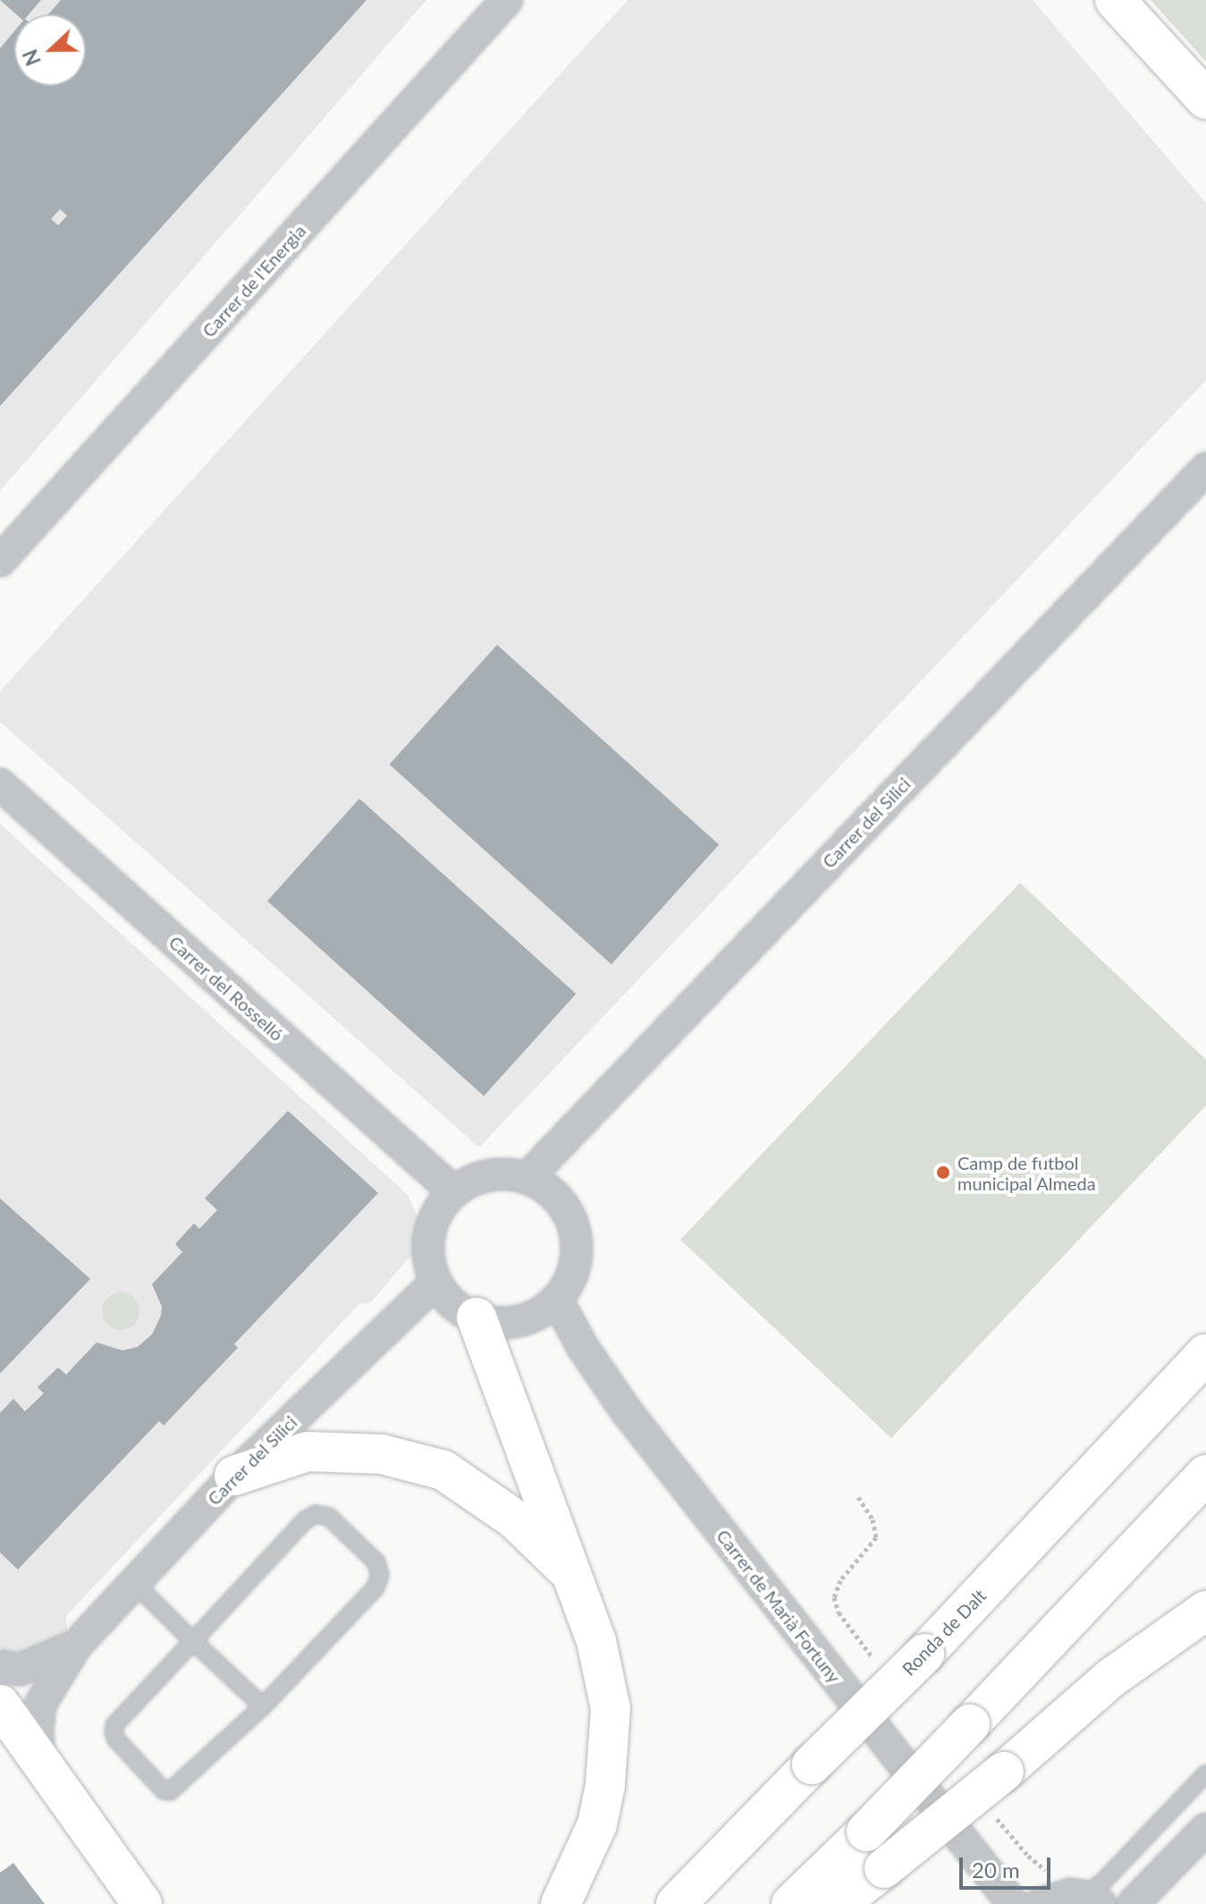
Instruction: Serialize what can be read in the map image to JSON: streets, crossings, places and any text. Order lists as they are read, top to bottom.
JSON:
{
  "streets": {
    "main road": ["Ronda de Dalt"],
    "street": [
      "Carrer de l'Energia",
      "Carrer del Silici",
      "Carrer del Rosselló",
      "Carrer de Marià Fortuny"
    ]
  },
  "crossings": [
    ["Carrer del Silici", "Carrer del Rosselló"],
    ["Carrer del Silici", "Carrer de Marià Fortuny"],
    ["Carrer del Rosselló", "Carrer de Marià Fortuny"]
  ],
  "places": ["Camp de futbol municipal Almeda"],
  "scale_bar": "20 m",
  "north": "left"
}
